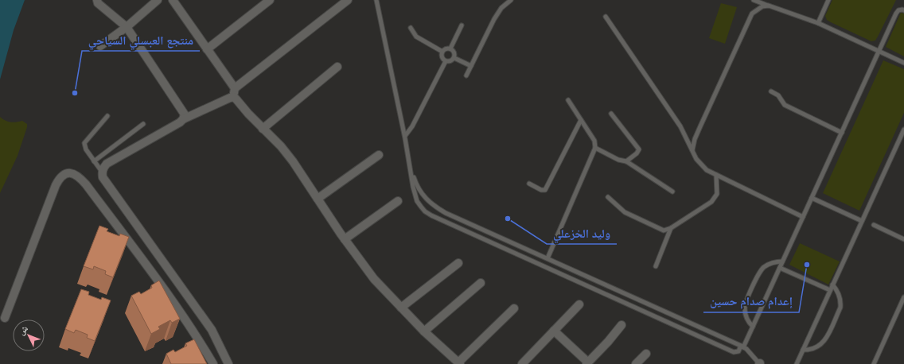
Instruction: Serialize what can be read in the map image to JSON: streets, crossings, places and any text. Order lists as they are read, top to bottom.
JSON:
{
  "places": ["منتجع العبسلي السياحي", "وليد الخزعلي", "إعدام صدام حسين"],
  "north": "top left"
}
